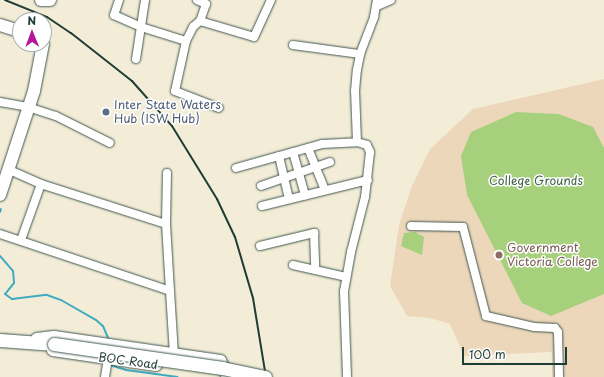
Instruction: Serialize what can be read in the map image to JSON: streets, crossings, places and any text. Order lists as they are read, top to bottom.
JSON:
{
  "streets": {
    "street": ["BOC Road"]
  },
  "parks": ["College Grounds"],
  "places": ["Inter State Waters Hub (ISW Hub)", "Government Victoria College"],
  "scale_bar": "100 m",
  "north": "top"
}
